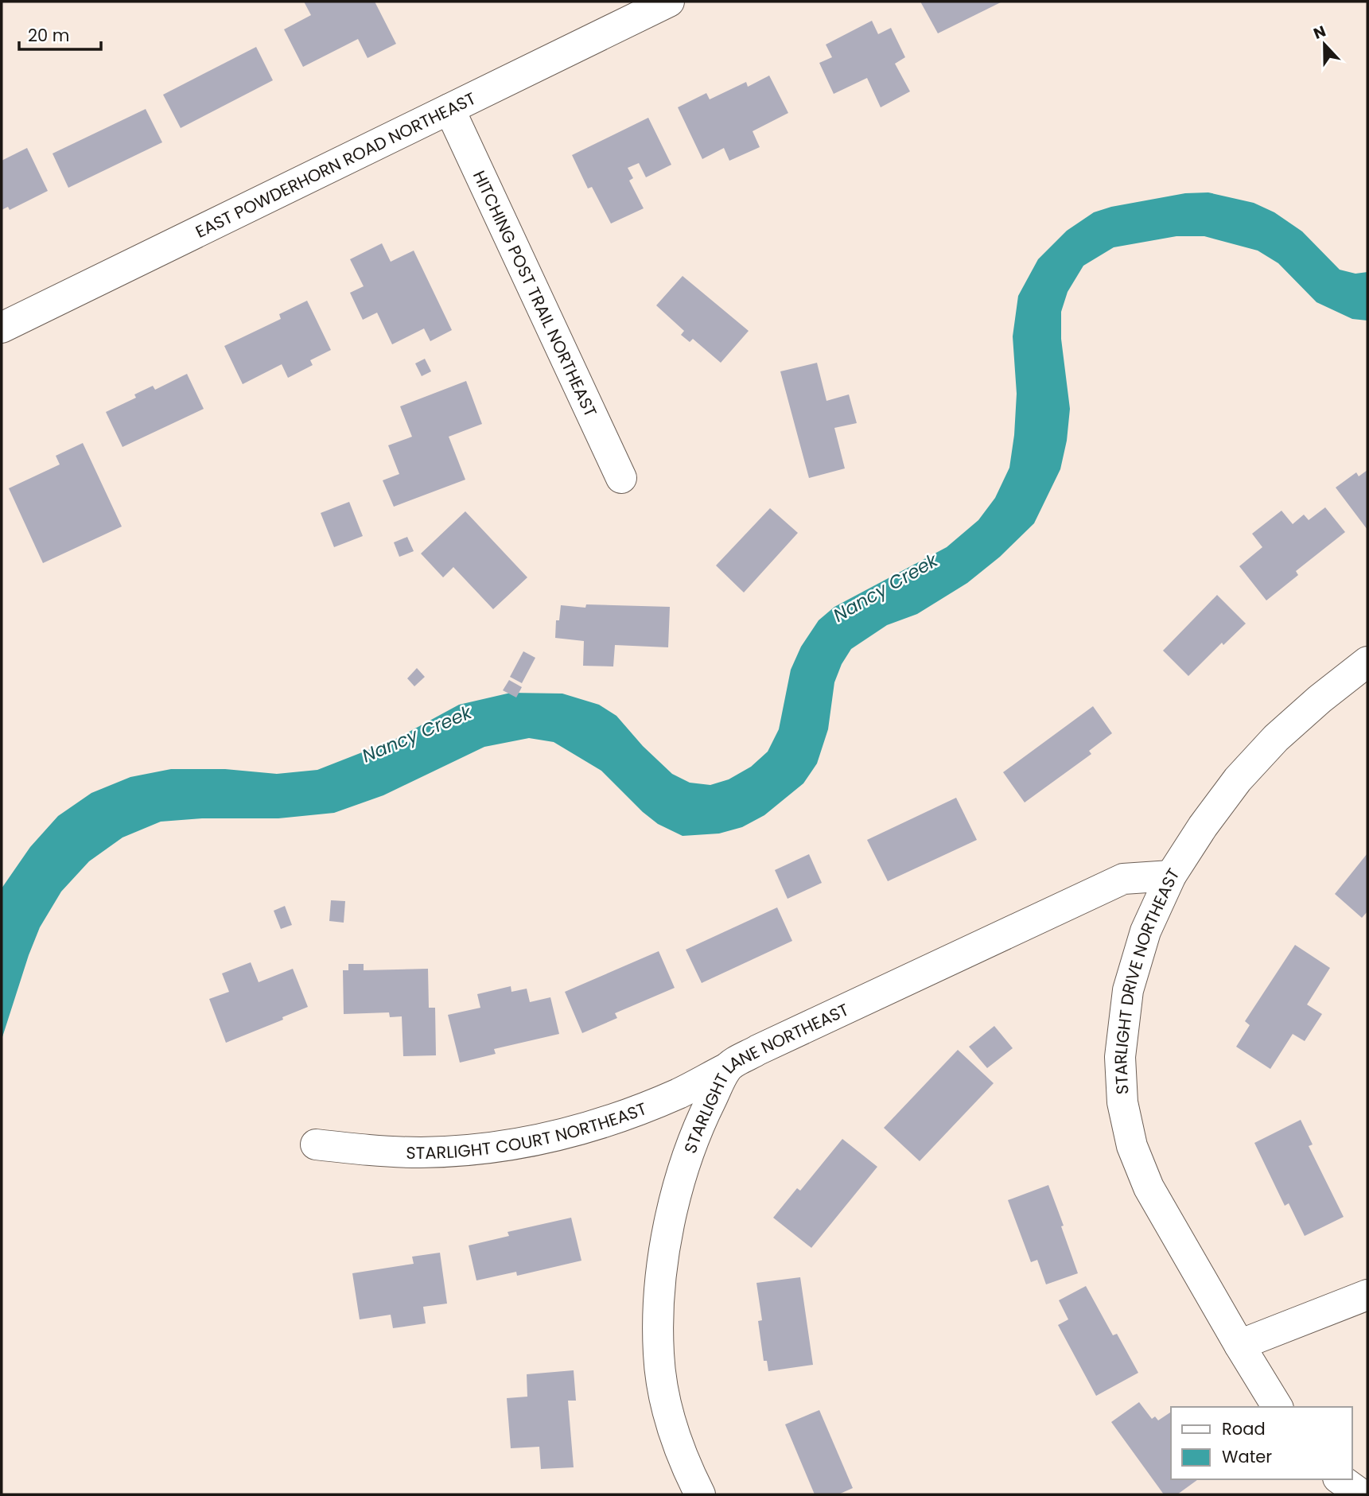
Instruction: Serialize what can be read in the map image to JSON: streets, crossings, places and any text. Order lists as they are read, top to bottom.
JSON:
{
  "streets": {
    "street": [
      "EAST POWDERHORN ROAD NORTHEAST",
      "HITCHING POST TRAIL NORTHEAST",
      "STARLIGHT DRIVE NORTHEAST",
      "STARLIGHT LANE NORTHEAST",
      "STARLIGHT COURT NORTHEAST"
    ]
  },
  "crossings": [
    ["EAST POWDERHORN ROAD NORTHEAST", "HITCHING POST TRAIL NORTHEAST"],
    ["STARLIGHT DRIVE NORTHEAST", "STARLIGHT LANE NORTHEAST"],
    ["STARLIGHT LANE NORTHEAST", "STARLIGHT COURT NORTHEAST"]
  ],
  "water": ["Nancy Creek"],
  "legend": ["Road", "Water"],
  "scale_bar": "20 m",
  "north": "top"
}
